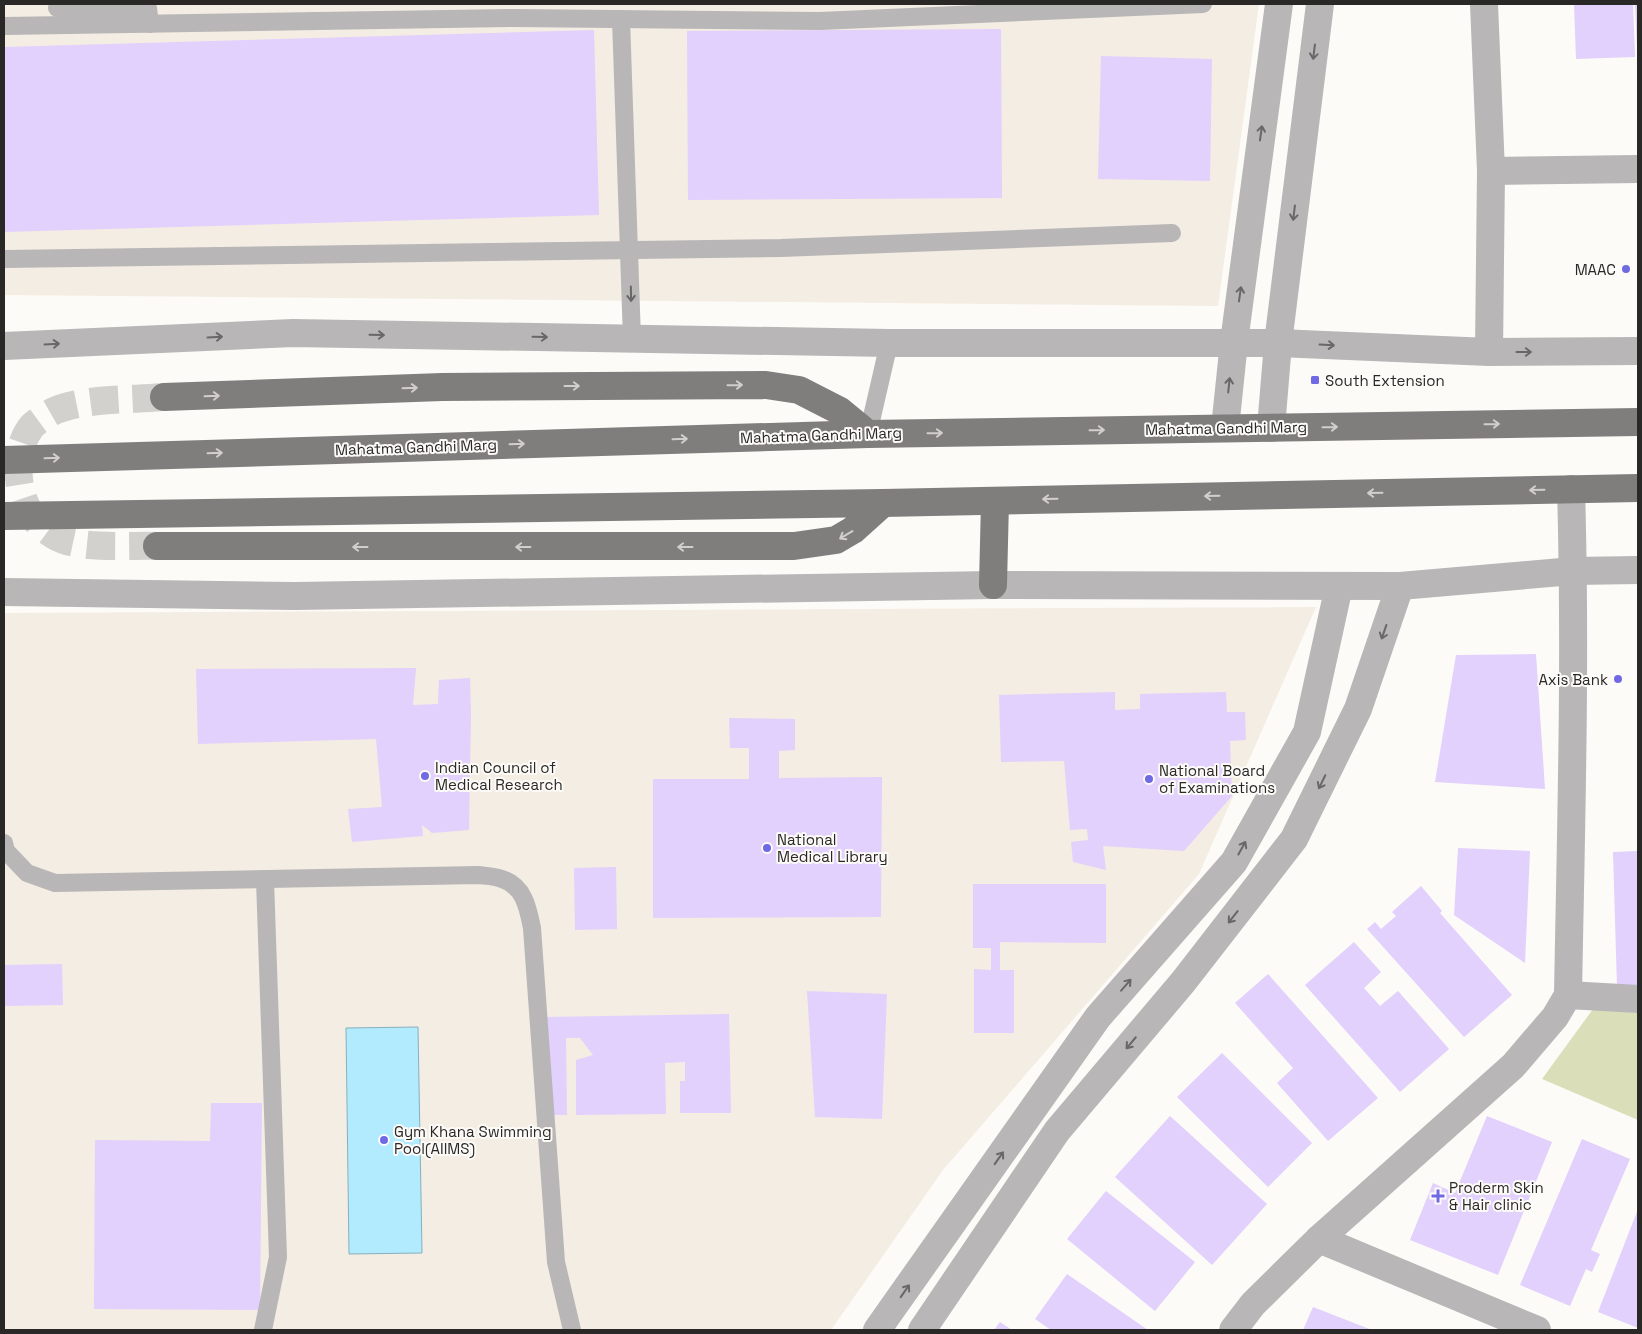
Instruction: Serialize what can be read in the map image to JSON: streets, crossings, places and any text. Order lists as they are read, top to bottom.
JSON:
{
  "streets": {
    "main road": ["Mahatma Gandhi Marg"]
  },
  "places": {
    "other": [
      "MAAC",
      "Axis Bank",
      "Indian Council of Medical Research",
      "National Board of Examinations",
      "National Medical Library",
      "Gym Khana Swimming Pool(AIIMS)"
    ],
    "transit": ["South Extension"],
    "health": ["Proderm Skin & Hair clinic"]
  }
}
